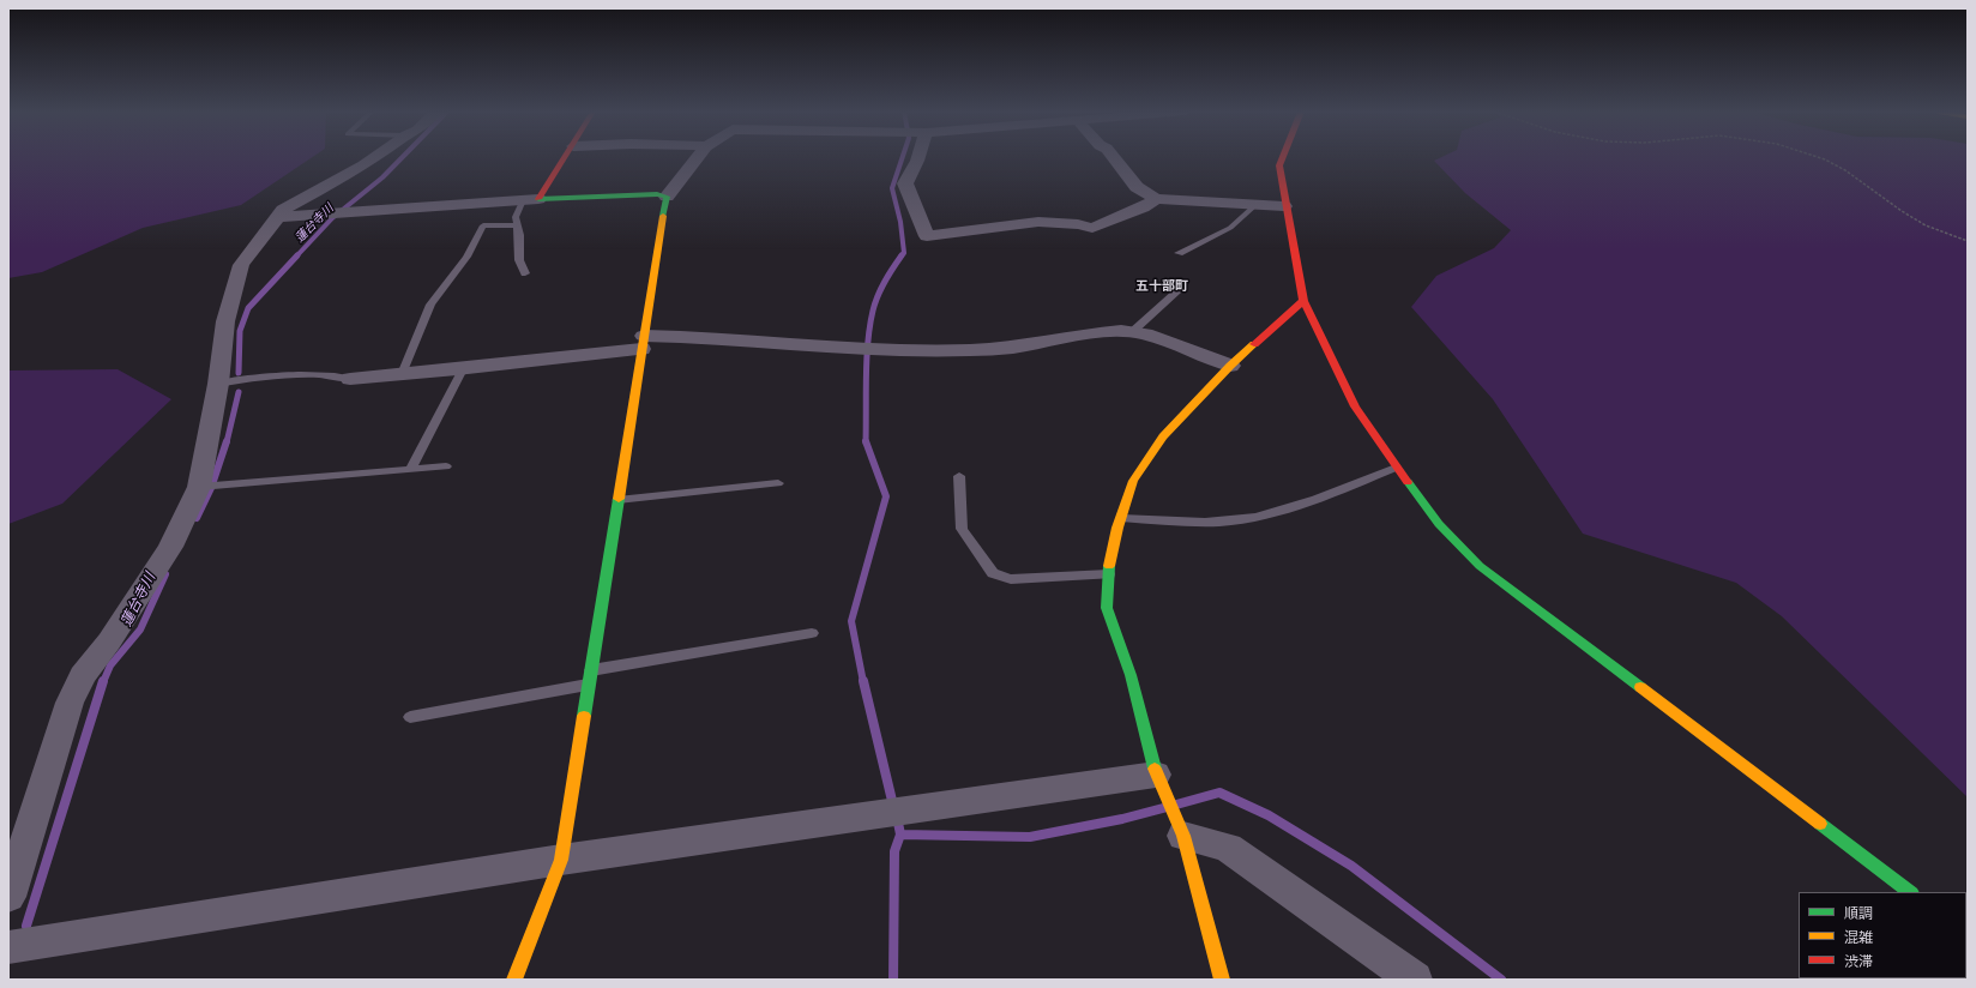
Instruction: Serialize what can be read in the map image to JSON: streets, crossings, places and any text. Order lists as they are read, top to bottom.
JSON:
{
  "districts": ["五十部町"],
  "water": ["蓮台寺川"],
  "legend": ["順調", "混雑", "渋滞"]
}
